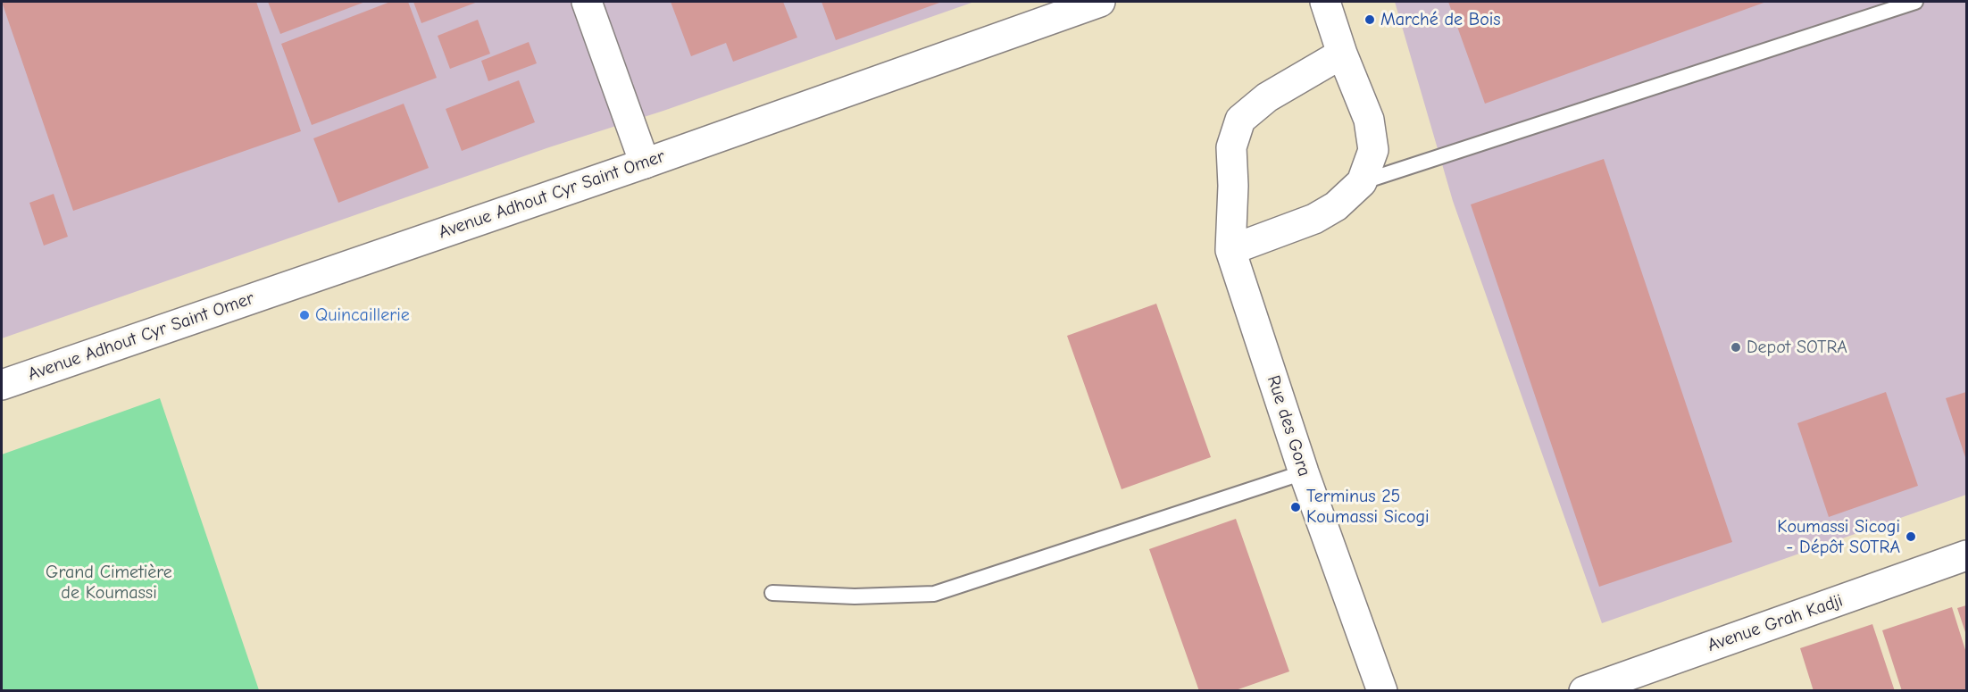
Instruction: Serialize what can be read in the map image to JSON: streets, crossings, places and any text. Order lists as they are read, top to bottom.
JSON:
{
  "streets": {
    "street": ["Avenue Adhout Cyr Saint Omer", "Rue des Gora", "Avenue Grah Kadji"]
  },
  "parks": ["Grand Cimetière de Koumassi"],
  "places": [
    "Marché de Bois",
    "Quincaillerie",
    "Depot SOTRA",
    "Terminus 25 Koumassi Sicogi",
    "Koumassi Sicogi - Dépôt SOTRA"
  ]
}
